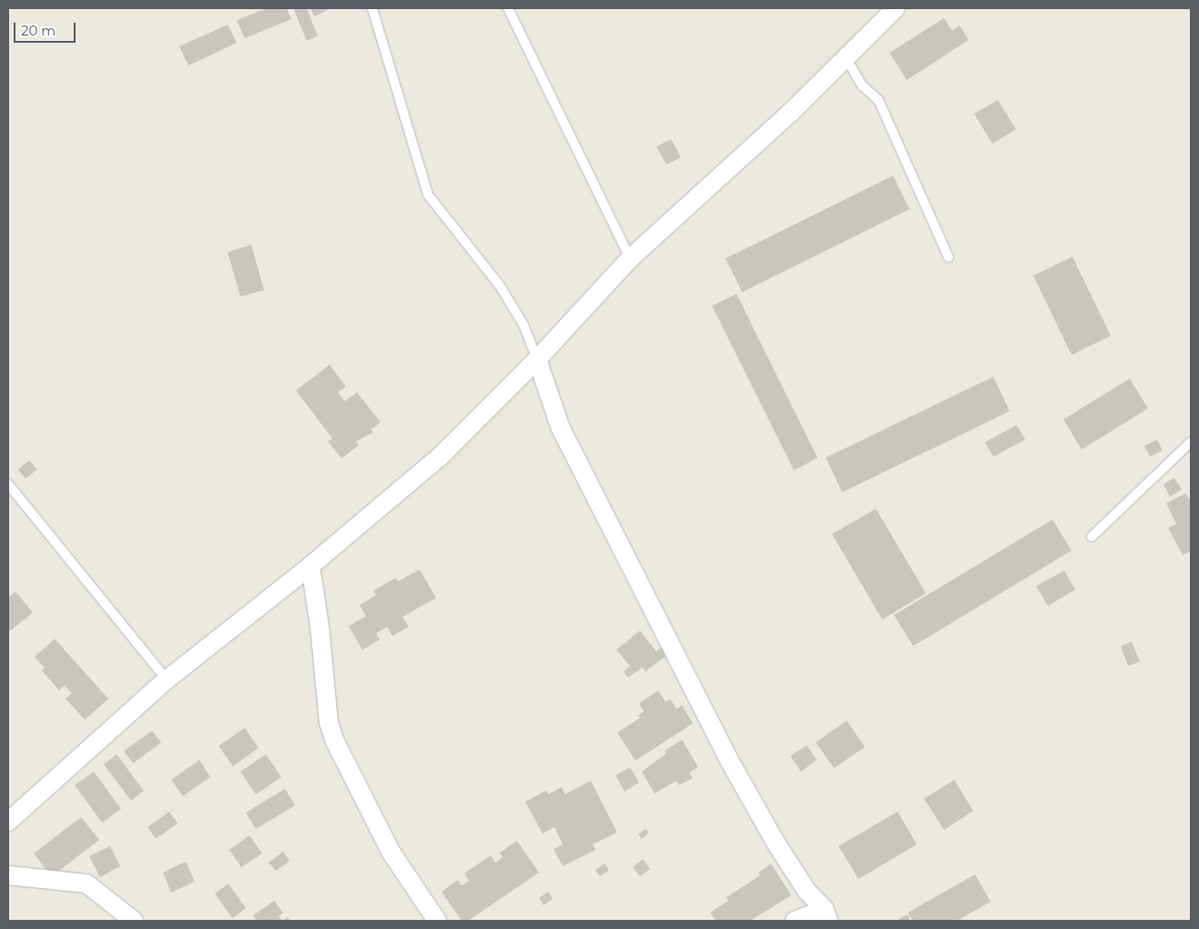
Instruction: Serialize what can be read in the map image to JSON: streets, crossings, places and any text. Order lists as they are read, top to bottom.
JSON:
{
  "scale_bar": "20 m"
}
